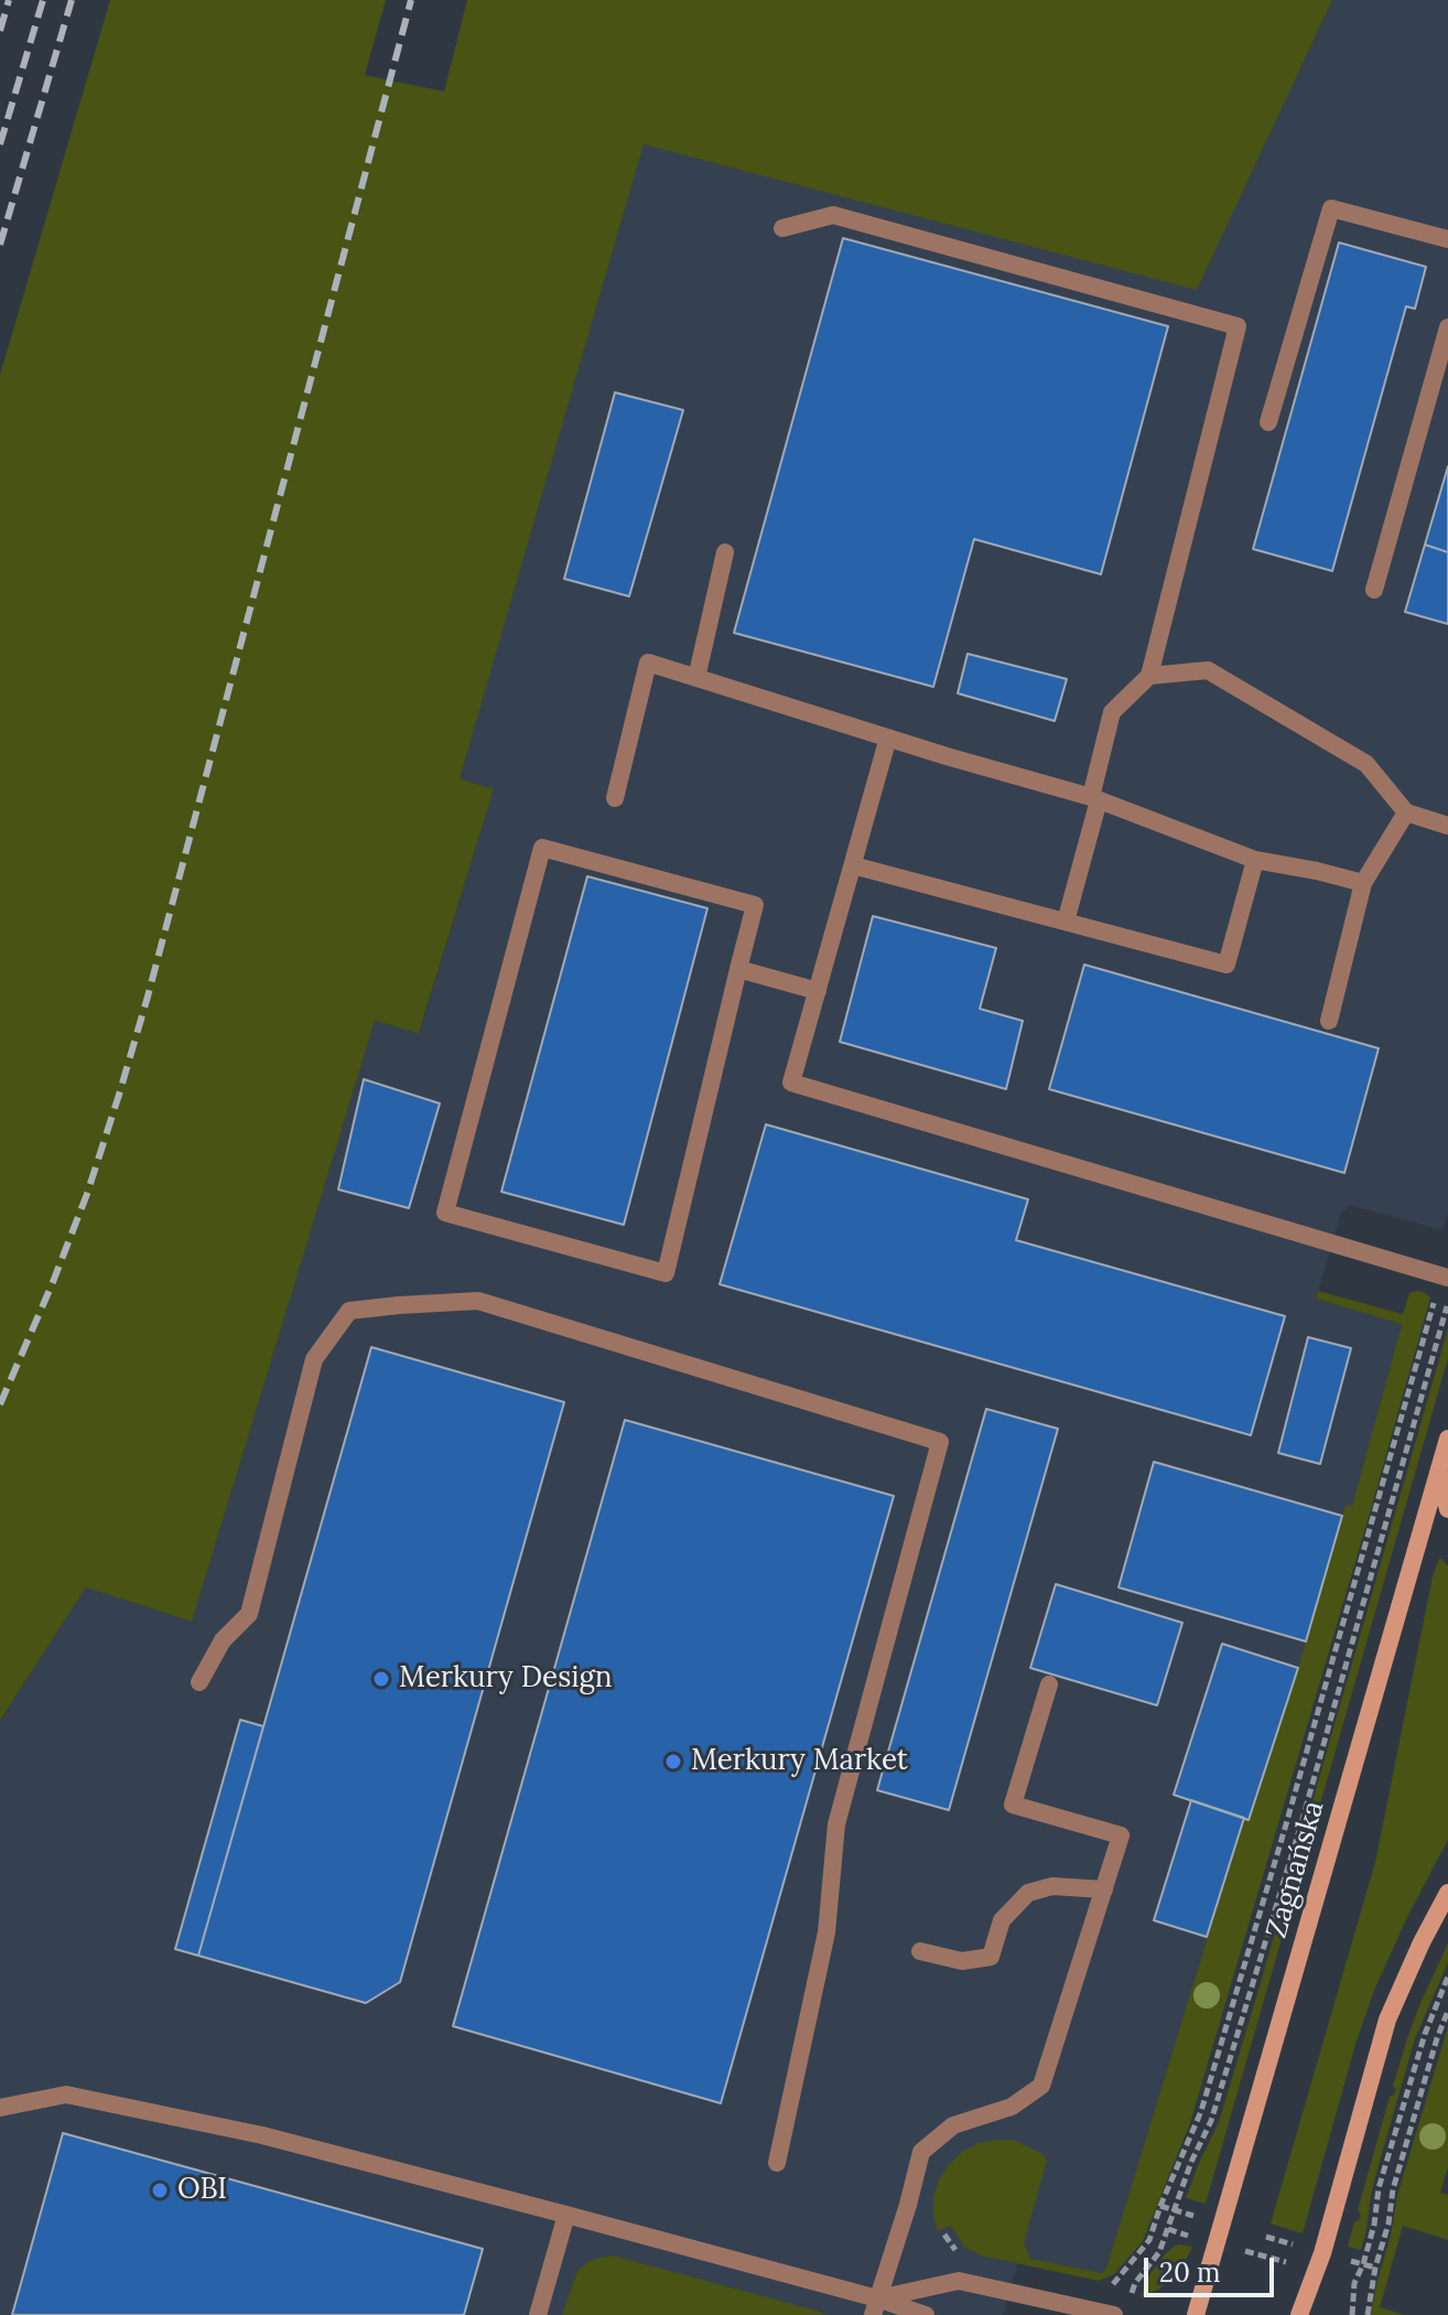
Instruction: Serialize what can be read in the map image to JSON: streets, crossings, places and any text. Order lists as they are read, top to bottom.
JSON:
{
  "streets": {
    "main road": ["Zagnańska"]
  },
  "places": ["Merkury Design", "Merkury Market", "OBI"],
  "scale_bar": "20 m"
}
